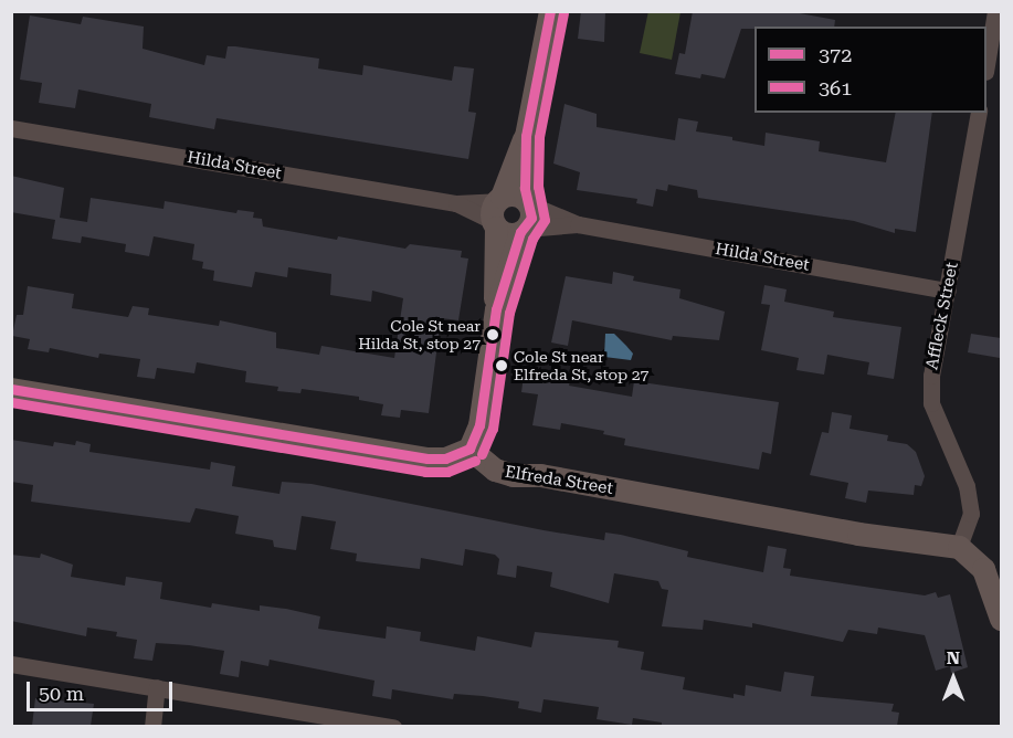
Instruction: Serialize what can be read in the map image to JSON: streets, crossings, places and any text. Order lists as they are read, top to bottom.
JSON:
{
  "streets": {
    "street": ["Hilda Street", "Affleck Street", "Elfreda Street"]
  },
  "crossings": [
    ["Hilda Street", "Affleck Street"],
    ["Affleck Street", "Elfreda Street"]
  ],
  "places": ["Cole St near Hilda St, stop 27", "Cole St near Elfreda St, stop 27"],
  "lines": ["transit line 372", "transit line 361"],
  "legend": ["372", "361"],
  "scale_bar": "50 m",
  "north": "top"
}
